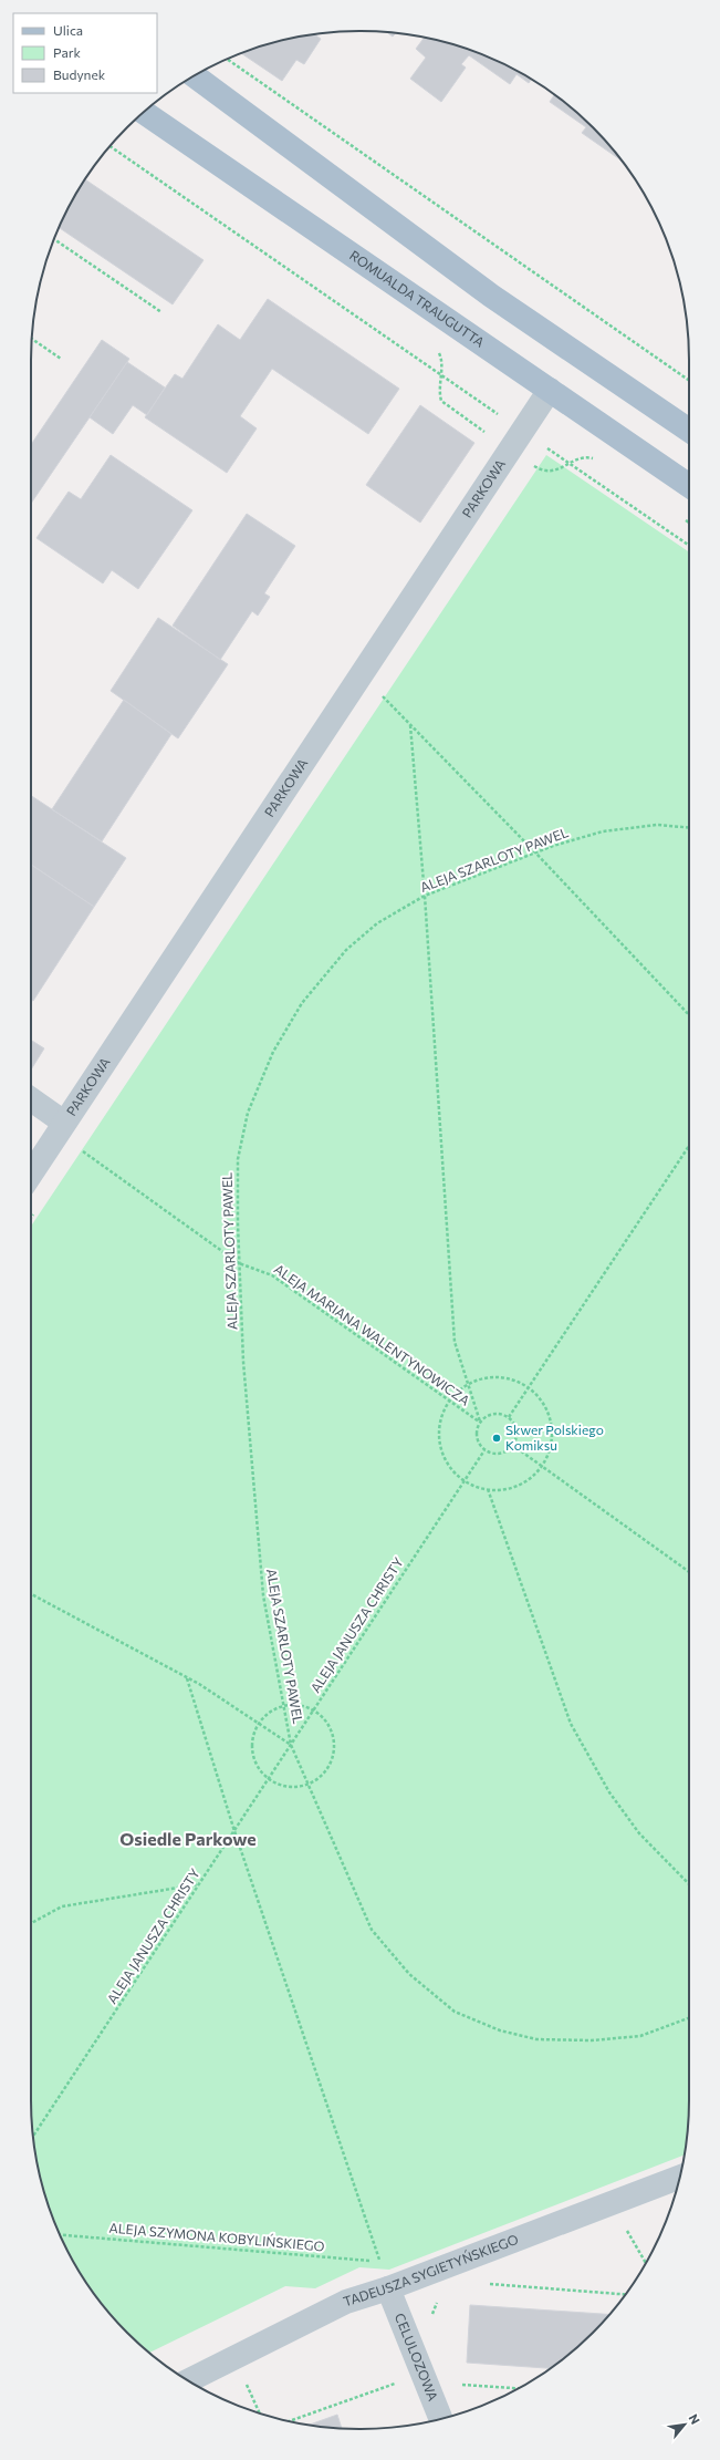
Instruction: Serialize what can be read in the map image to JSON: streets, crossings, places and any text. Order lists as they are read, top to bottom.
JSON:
{
  "streets": {
    "main road": ["ROMUALDA TRAUGUTTA"],
    "street": ["PARKOWA", "TADEUSZA SYGIETYŃSKIEGO", "CELULOZOWA"],
    "path": [
      "ALEJA SZARLOTY PAWEL",
      "ALEJA MARIANA WALENTYNOWICZA",
      "ALEJA JANUSZA CHRISTY",
      "ALEJA SZYMONA KOBYLIŃSKIEGO"
    ]
  },
  "crossings": [
    ["ROMUALDA TRAUGUTTA", "PARKOWA"],
    ["ALEJA SZARLOTY PAWEL", "ALEJA MARIANA WALENTYNOWICZA"],
    ["ALEJA SZARLOTY PAWEL", "ALEJA JANUSZA CHRISTY"],
    ["ALEJA MARIANA WALENTYNOWICZA", "ALEJA JANUSZA CHRISTY"],
    ["TADEUSZA SYGIETYŃSKIEGO", "CELULOZOWA"]
  ],
  "districts": ["Osiedle Parkowe"],
  "places": ["Skwer Polskiego Komiksu"],
  "legend": ["Ulica", "Park", "Budynek"],
  "north": "top right"
}
